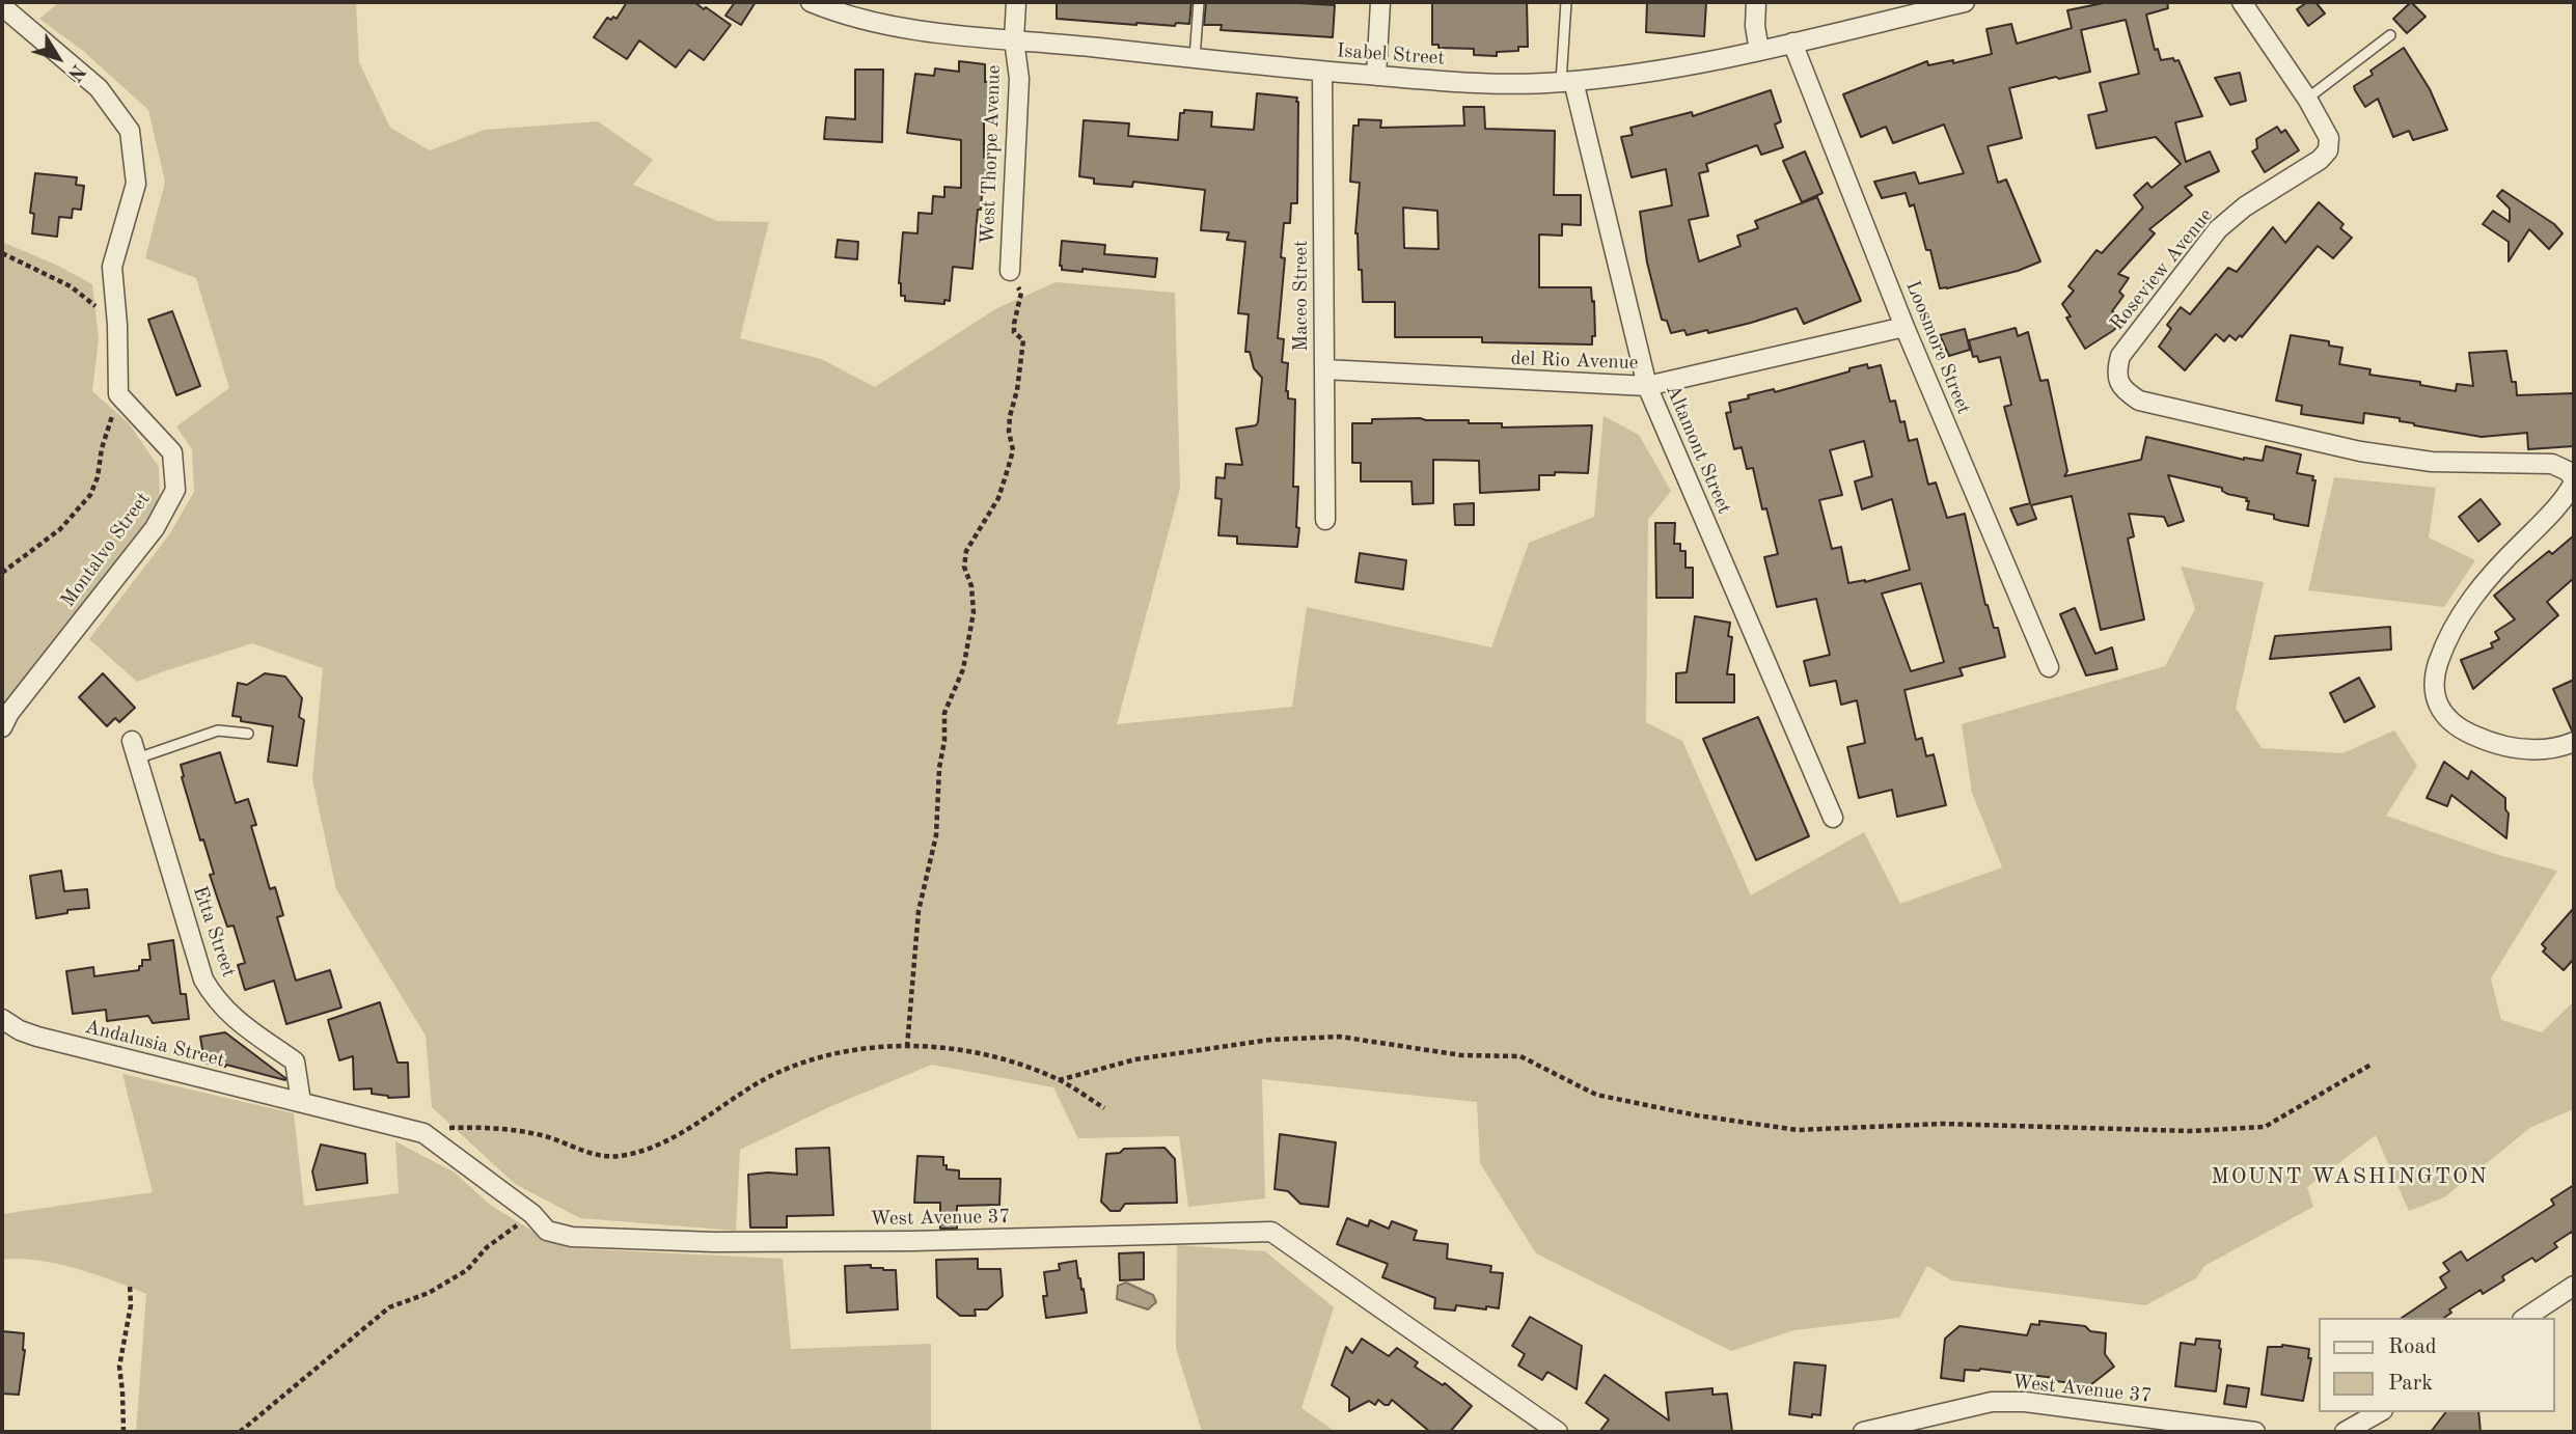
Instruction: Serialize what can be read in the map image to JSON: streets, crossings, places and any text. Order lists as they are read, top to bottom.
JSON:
{
  "streets": {
    "street": [
      "Isabel Street",
      "West Thorpe Avenue",
      "Roseview Avenue",
      "Maceo Street",
      "Loosmore Street",
      "del Rio Avenue",
      "Altamont Street",
      "Montalvo Street",
      "Etta Street",
      "Andalusia Street",
      "West Avenue 37"
    ]
  },
  "crossings": [
    ["Isabel Street", "West Thorpe Avenue"],
    ["Isabel Street", "Maceo Street"],
    ["Isabel Street", "Loosmore Street"],
    ["Isabel Street", "Altamont Street"],
    ["Maceo Street", "del Rio Avenue"],
    ["Loosmore Street", "del Rio Avenue"],
    ["del Rio Avenue", "Altamont Street"],
    ["Etta Street", "Andalusia Street"],
    ["Etta Street", "West Avenue 37"],
    ["Andalusia Street", "West Avenue 37"]
  ],
  "districts": ["MOUNT WASHINGTON"],
  "legend": ["Road", "Park"],
  "north": "bottom right"
}
